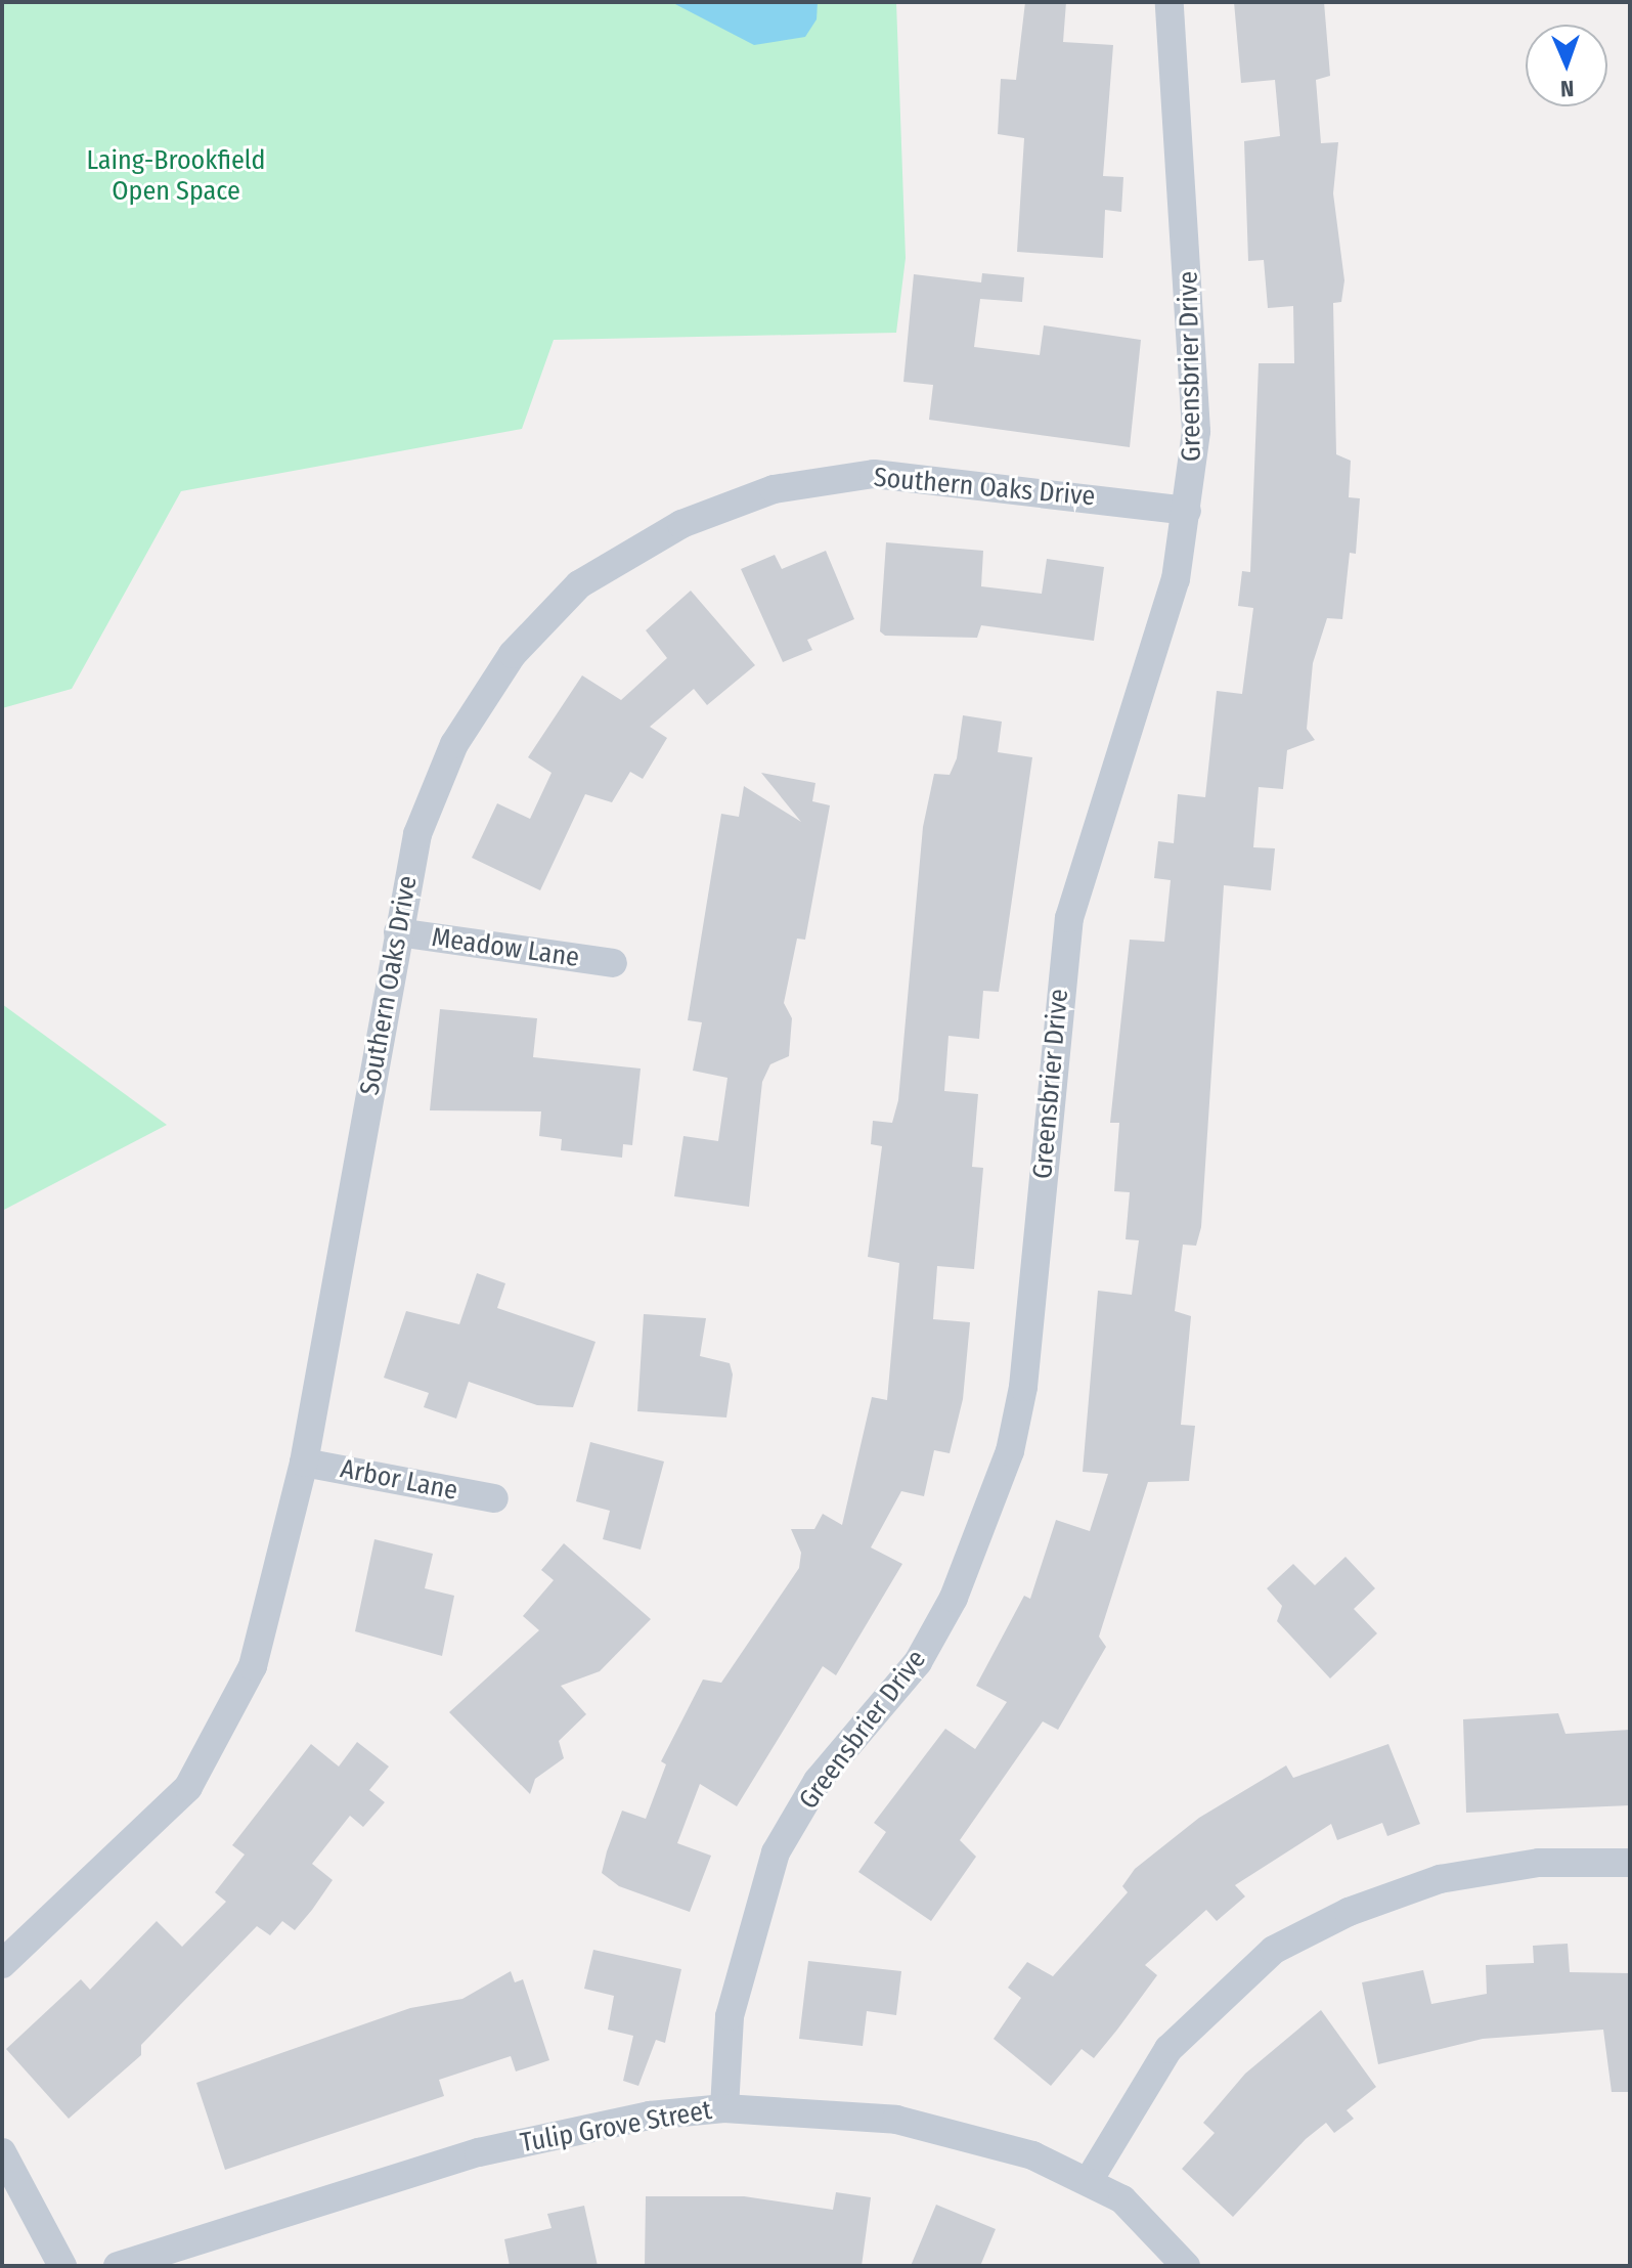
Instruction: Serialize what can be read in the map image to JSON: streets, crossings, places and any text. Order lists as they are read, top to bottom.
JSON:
{
  "streets": {
    "street": [
      "Greensbrier Drive",
      "Southern Oaks Drive",
      "Meadow Lane",
      "Arbor Lane",
      "Tulip Grove Street"
    ]
  },
  "crossings": [
    ["Greensbrier Drive", "Southern Oaks Drive"],
    ["Greensbrier Drive", "Tulip Grove Street"],
    ["Southern Oaks Drive", "Meadow Lane"],
    ["Southern Oaks Drive", "Arbor Lane"]
  ],
  "parks": ["Laing-Brookfield Open Space"],
  "north": "bottom"
}
